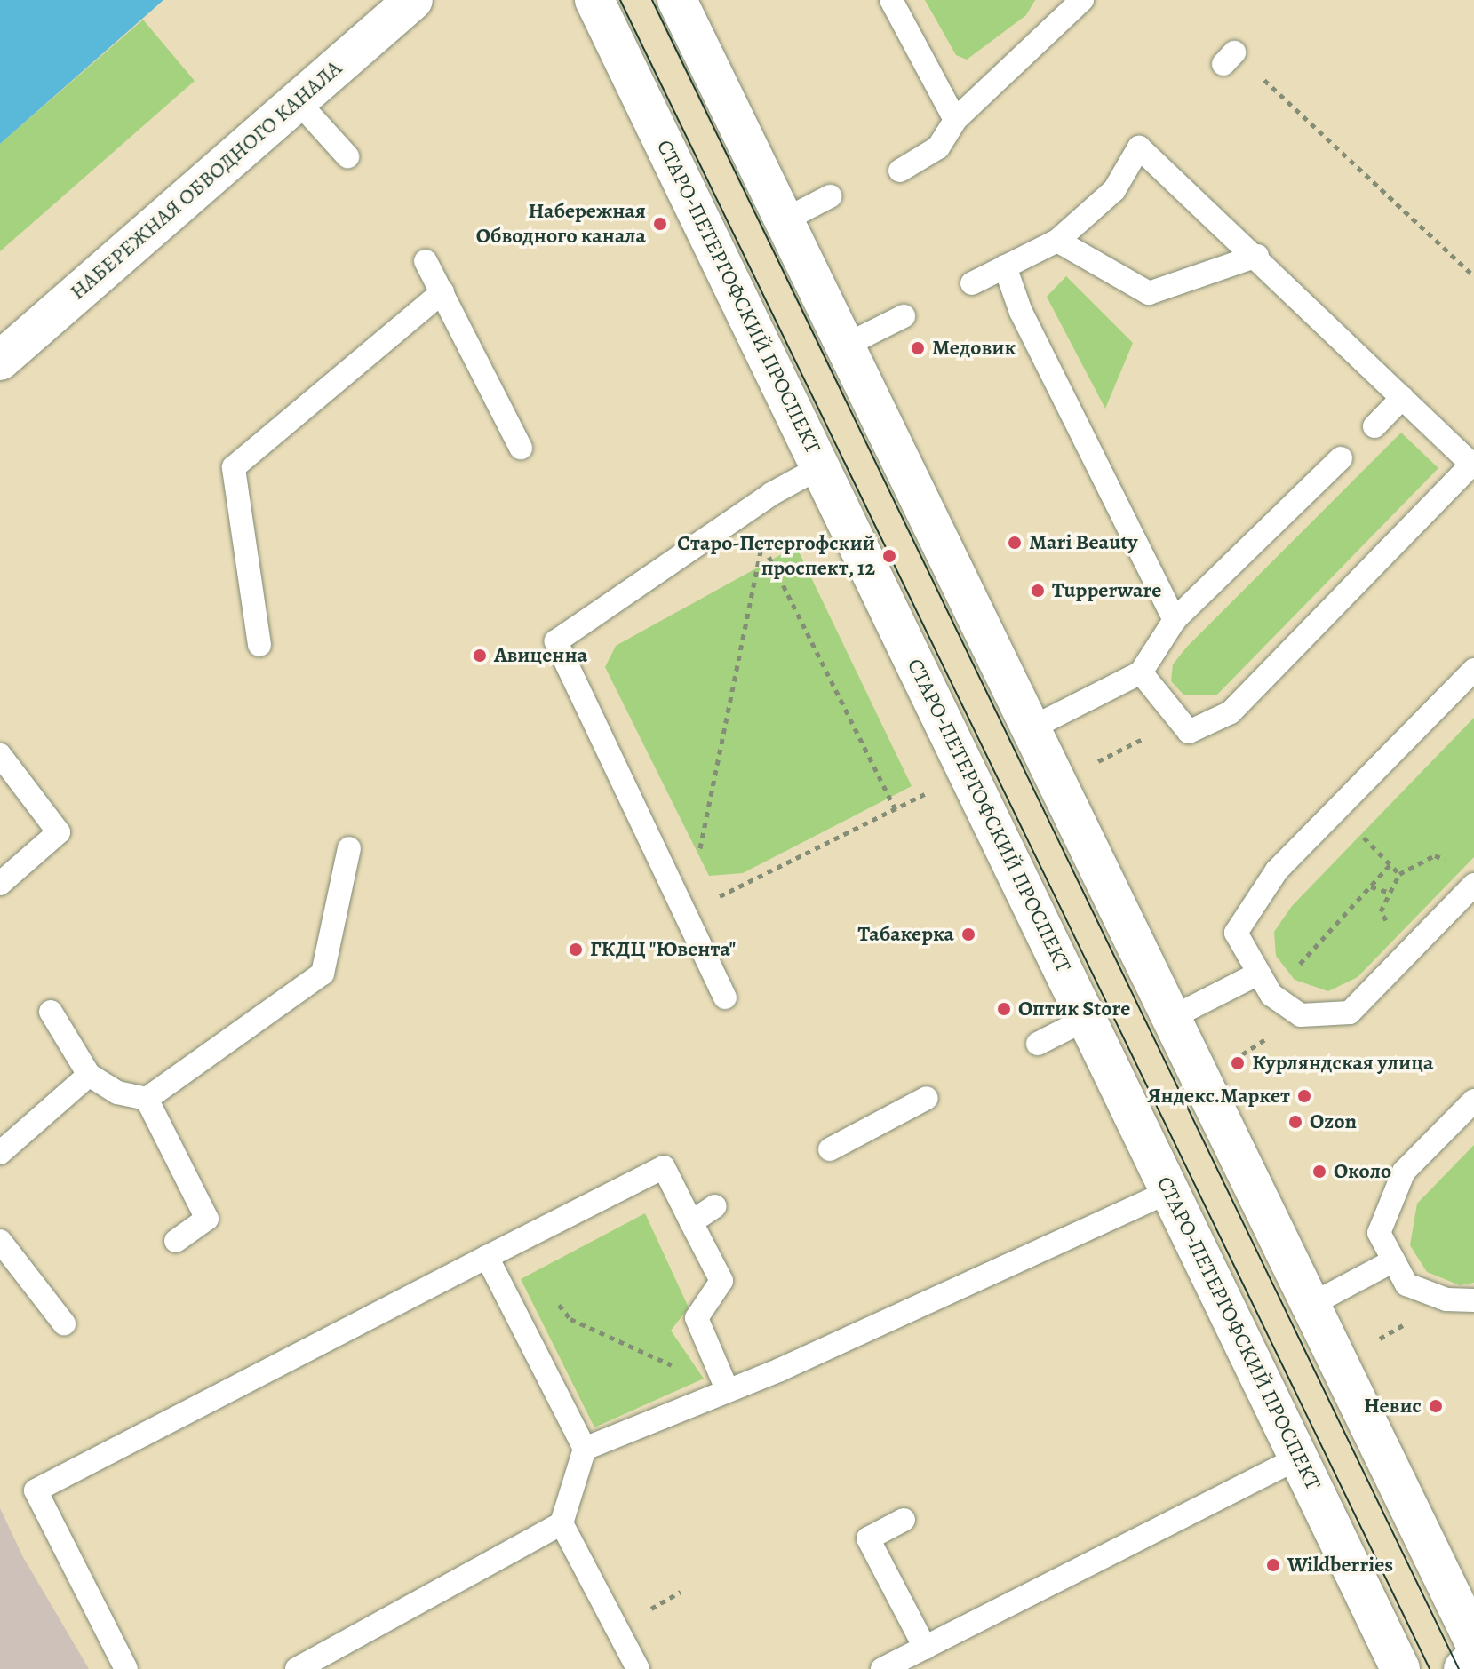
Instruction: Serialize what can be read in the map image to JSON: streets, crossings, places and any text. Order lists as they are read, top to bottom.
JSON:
{
  "streets": {
    "main road": ["НАБЕРЕЖНАЯ ОБВОДНОГО КАНАЛА", "СТАРО-ПЕТЕРГОФСКИЙ ПРОСПЕКТ"]
  },
  "places": [
    "Набережная Обводного канала",
    "Медовик",
    "Mari Beauty",
    "Старо-Петергофский проспект, 12",
    "Tupperware",
    "Авиценна",
    "Табакерка",
    "ГКДЦ \"Ювента\"",
    "Оптик Store",
    "Курляндская улица",
    "Яндекс.Маркет",
    "Ozon",
    "Около",
    "Невис",
    "Wildberries"
  ]
}
